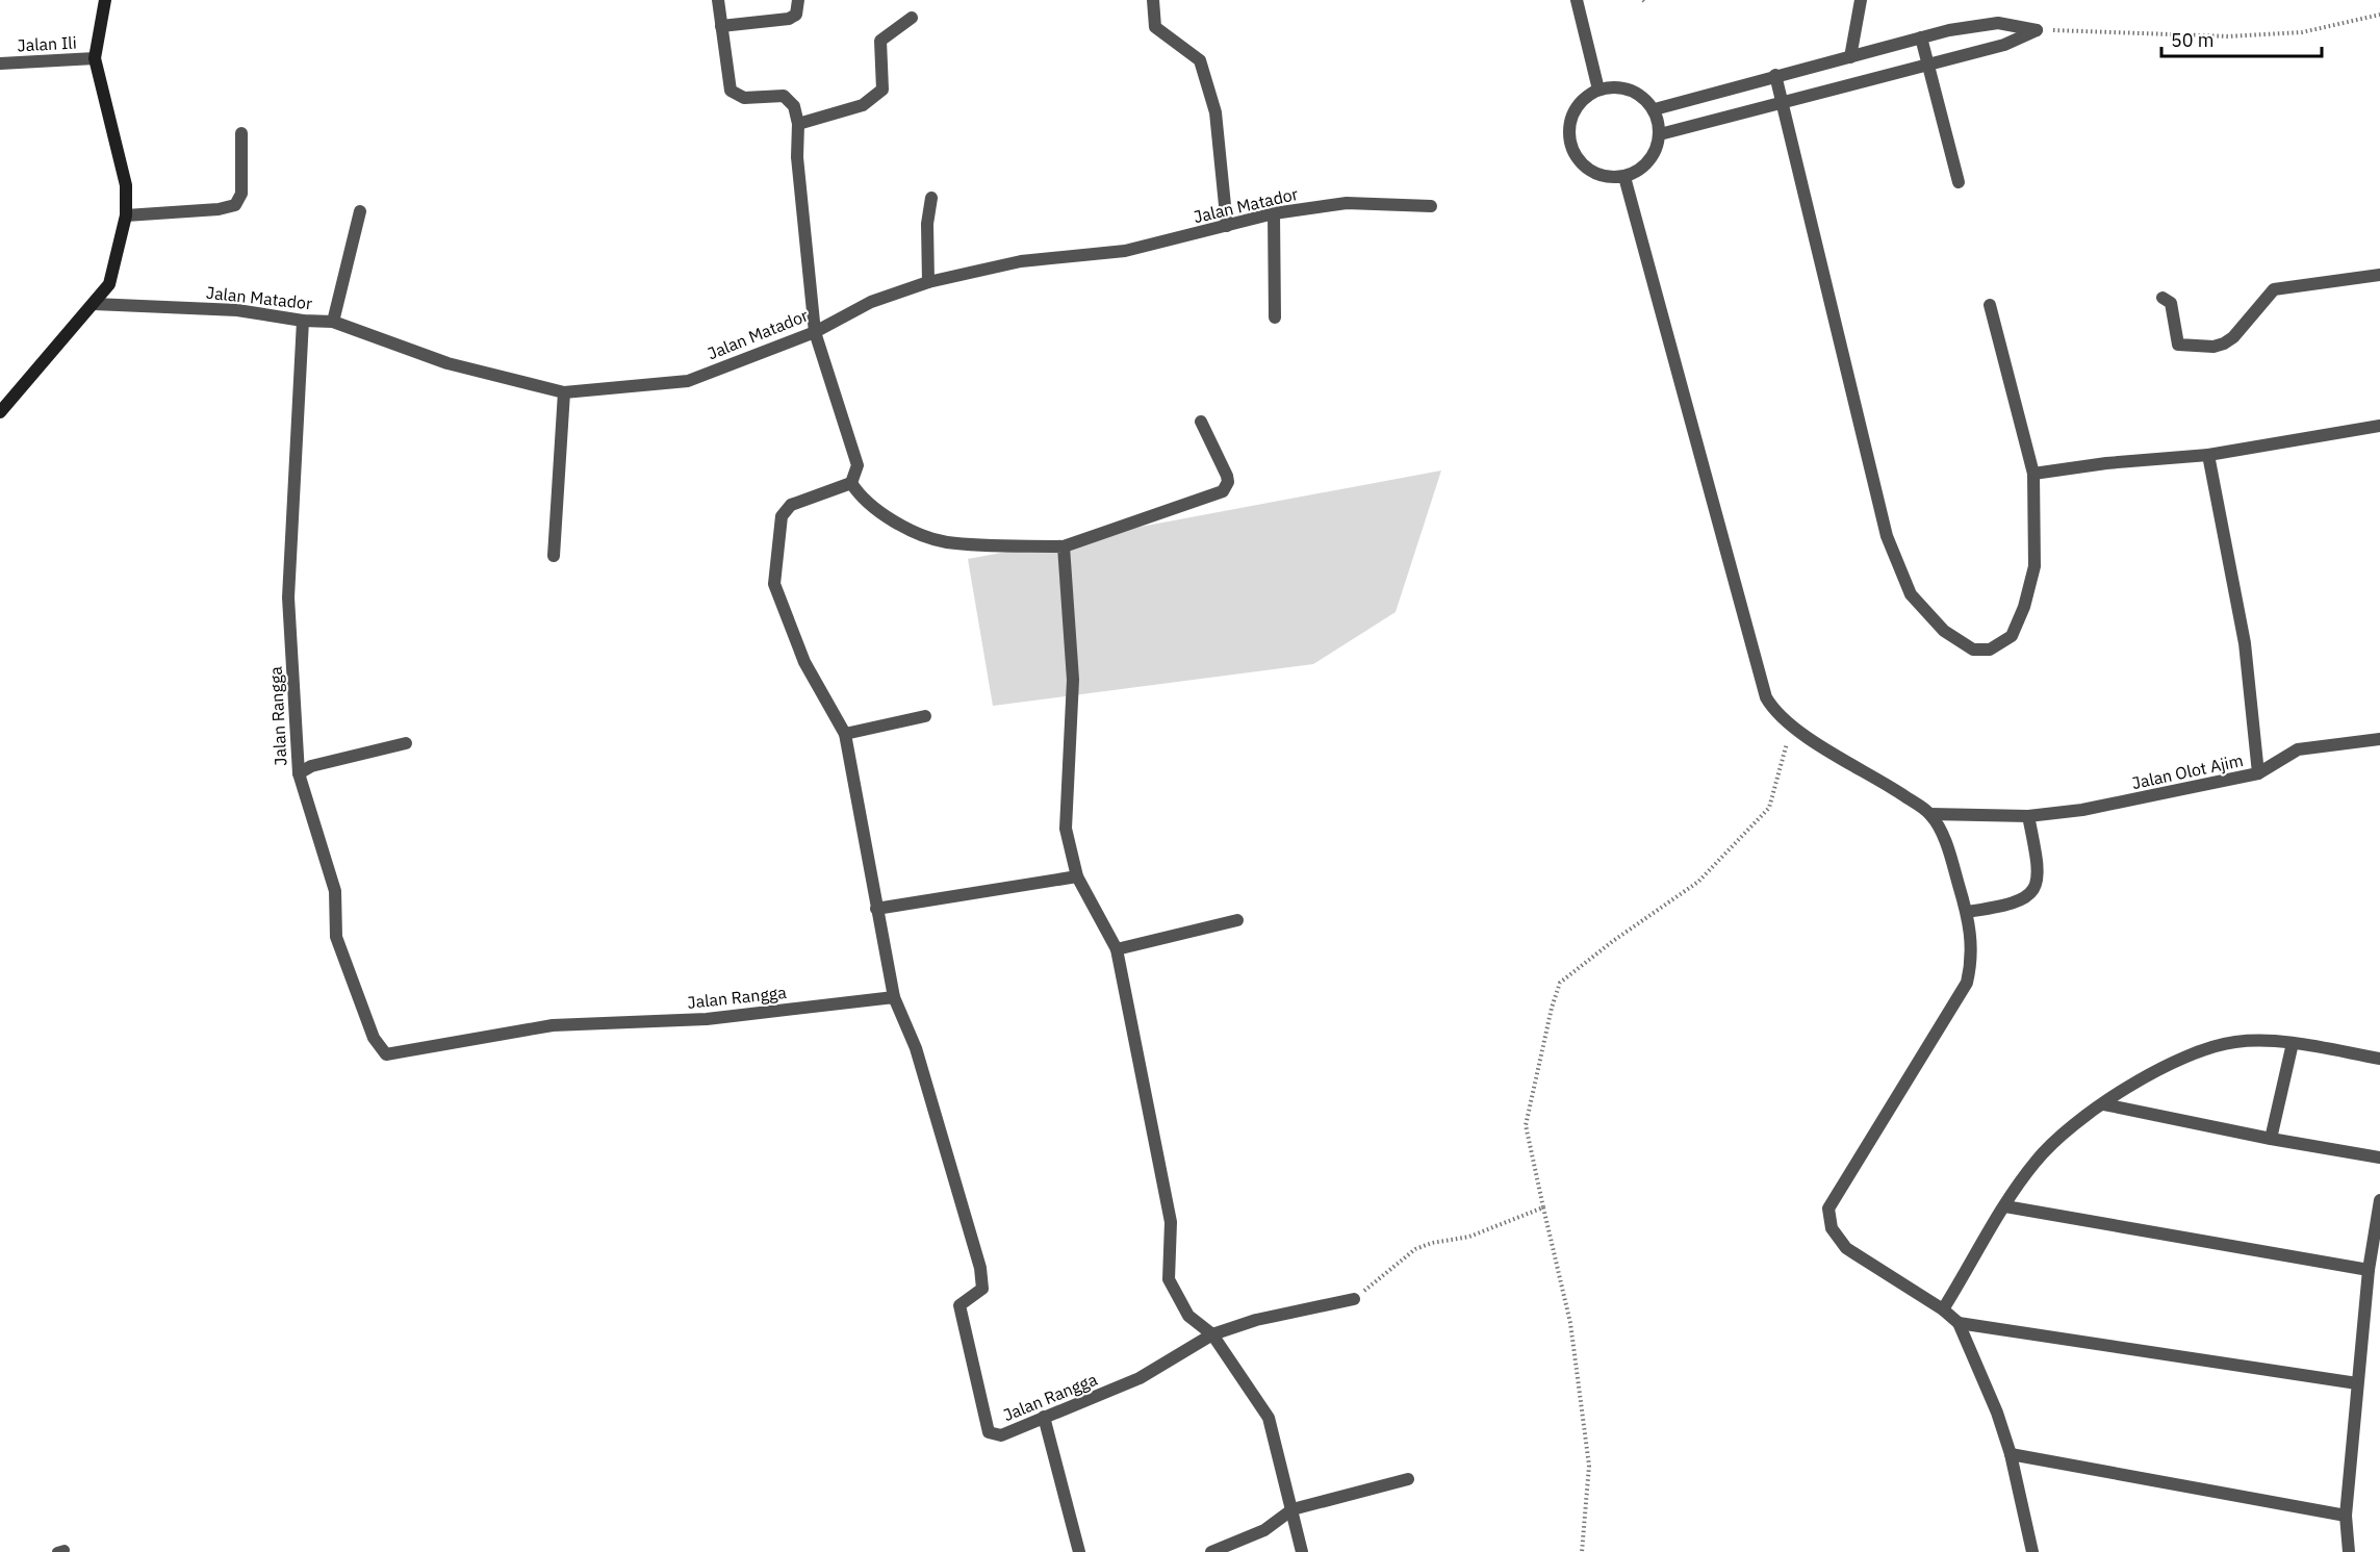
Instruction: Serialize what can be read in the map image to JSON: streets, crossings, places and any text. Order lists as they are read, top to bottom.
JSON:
{
  "streets": {
    "street": [
      "Jalan Ili",
      "Jalan Matador",
      "Jalan Rangga",
      "Jalan Olot Ajim"
    ]
  },
  "crossings": [
    ["Jalan Matador", "Jalan Rangga"]
  ],
  "scale_bar": "50 m"
}
